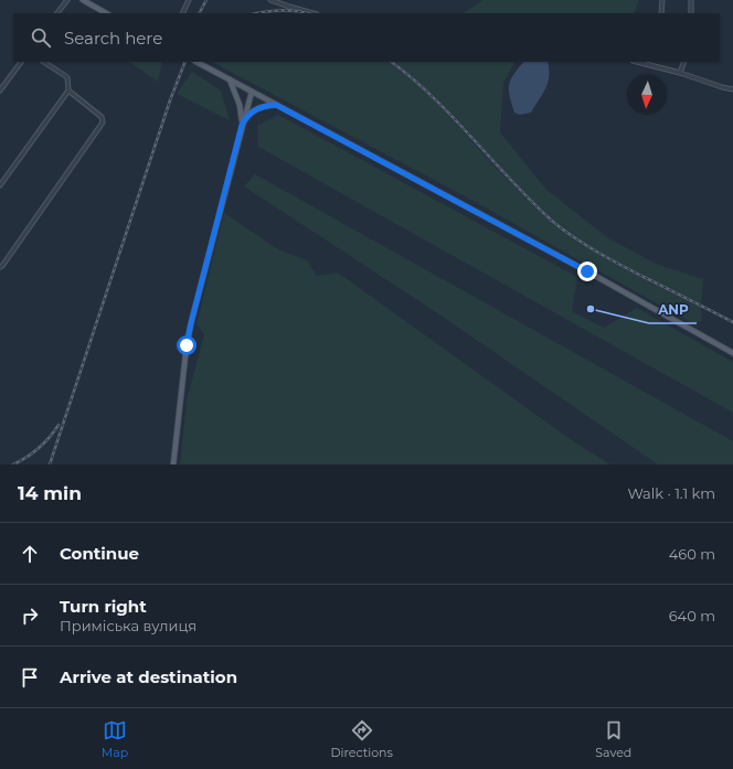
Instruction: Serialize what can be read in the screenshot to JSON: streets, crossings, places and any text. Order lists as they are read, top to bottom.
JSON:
{
  "places": ["ANP"],
  "north": "bottom",
  "page": {
    "search": "Search here",
    "heading": ["14 min", "Walk · 1.1 km"],
    "list": [
      ["Continue", "460 m"],
      ["Turn right", "Приміська вулиця", "640 m"],
      "Arrive at destination"
    ],
    "nav": ["Map", "Directions", "Saved"]
  }
}
